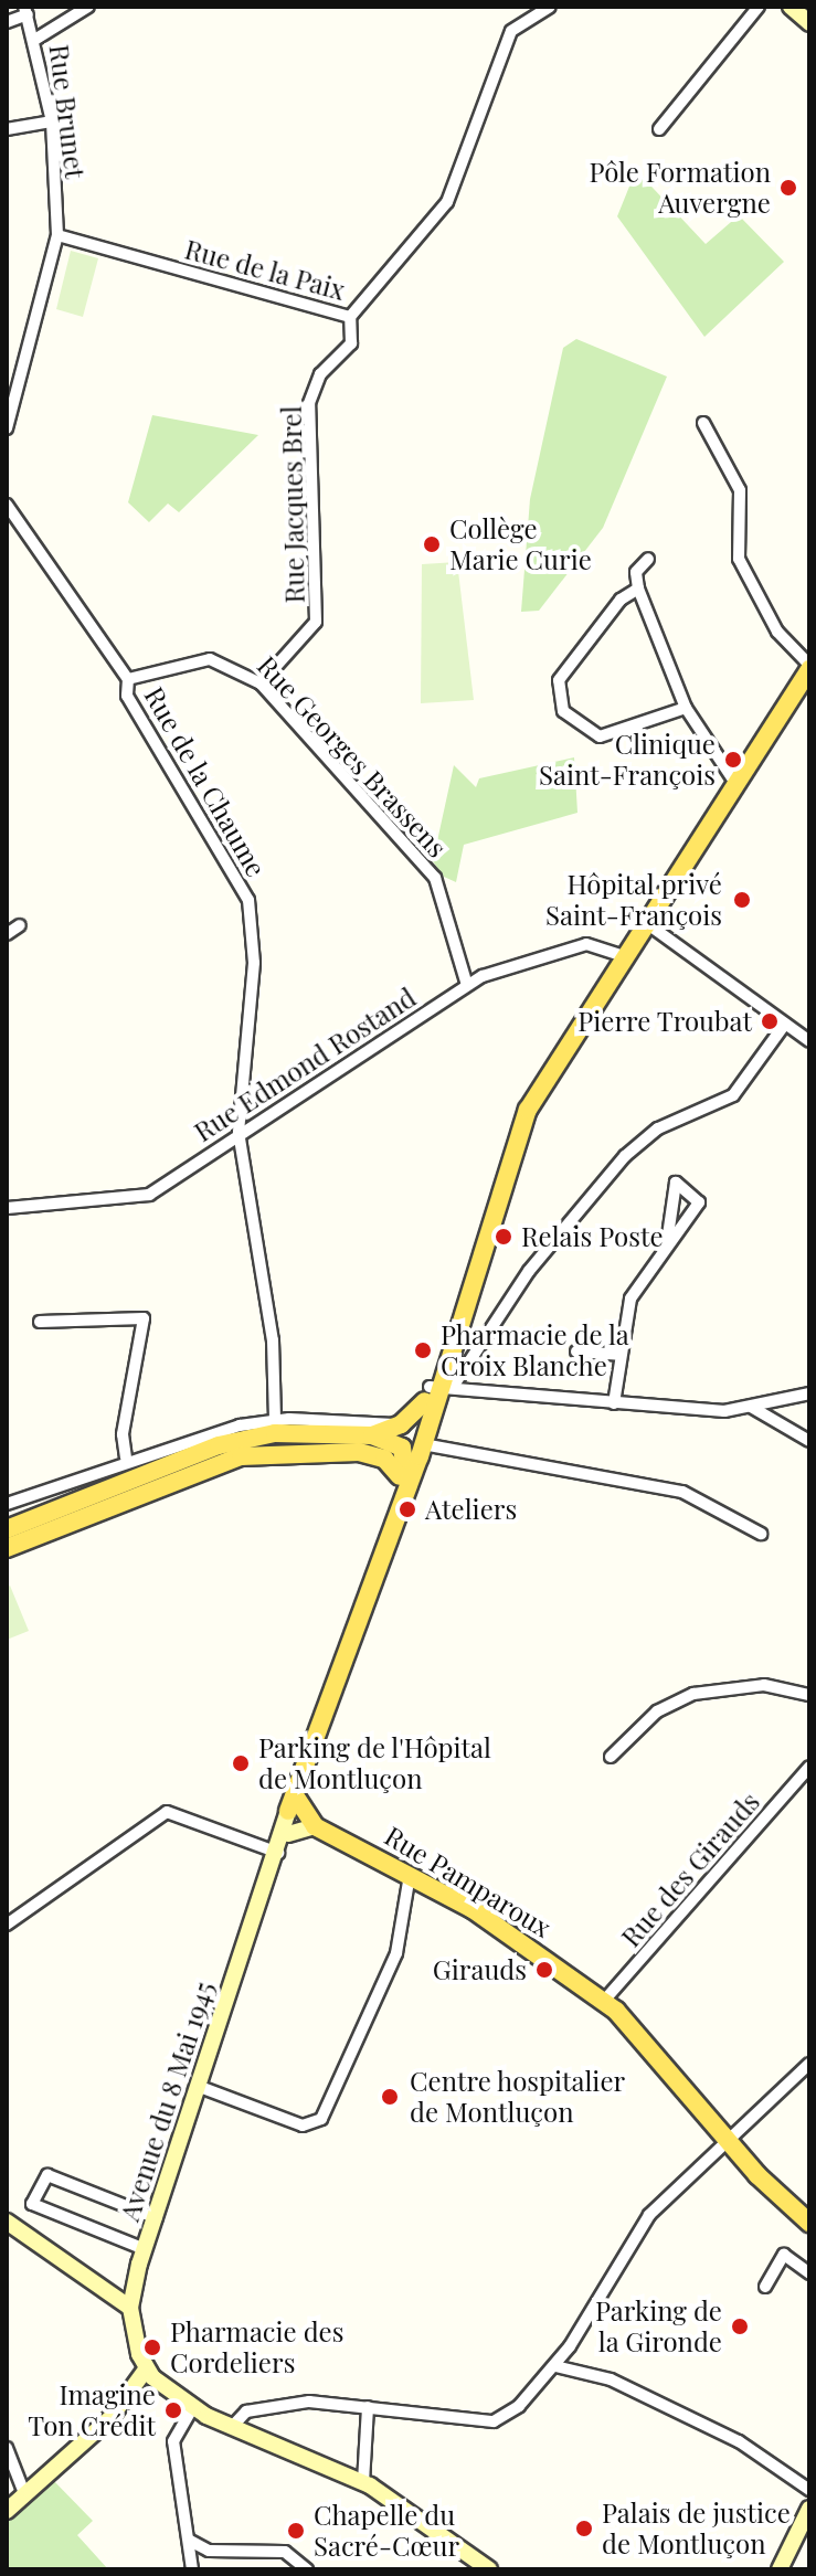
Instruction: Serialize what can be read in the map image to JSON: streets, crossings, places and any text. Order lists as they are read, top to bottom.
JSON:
{
  "streets": {
    "main road": ["Rue Pamparoux", "Avenue du 8 Mai 1945"],
    "street": [
      "Rue Brunet",
      "Rue de la Paix",
      "Rue Jacques Brel",
      "Rue Georges Brassens",
      "Rue de la Chaume",
      "Rue Edmond Rostand",
      "Rue des Girauds"
    ]
  },
  "crossings": [
    ["Rue Brunet", "Rue de la Paix"],
    ["Rue de la Paix", "Rue Jacques Brel"],
    ["Rue Jacques Brel", "Rue Georges Brassens"],
    ["Rue Georges Brassens", "Rue de la Chaume"],
    ["Rue Georges Brassens", "Rue Edmond Rostand"],
    ["Rue de la Chaume", "Rue Edmond Rostand"],
    ["Rue Edmond Rostand", "Avenue du 8 Mai 1945"],
    ["Rue des Girauds", "Rue Pamparoux"],
    ["Rue Pamparoux", "Avenue du 8 Mai 1945"]
  ],
  "places": [
    "Pôle Formation Auvergne",
    "Collège Marie Curie",
    "Clinique Saint-François",
    "Hôpital privé Saint-François",
    "Pierre Troubat",
    "Relais Poste",
    "Pharmacie de la Croix Blanche",
    "Ateliers",
    "Parking de l'Hôpital de Montluçon",
    "Girauds",
    "Centre hospitalier de Montluçon",
    "Parking de la Gironde",
    "Pharmacie des Cordeliers",
    "Imagine Ton Crédit",
    "Palais de justice de Montluçon",
    "Chapelle du Sacré-Cœur"
  ]
}
